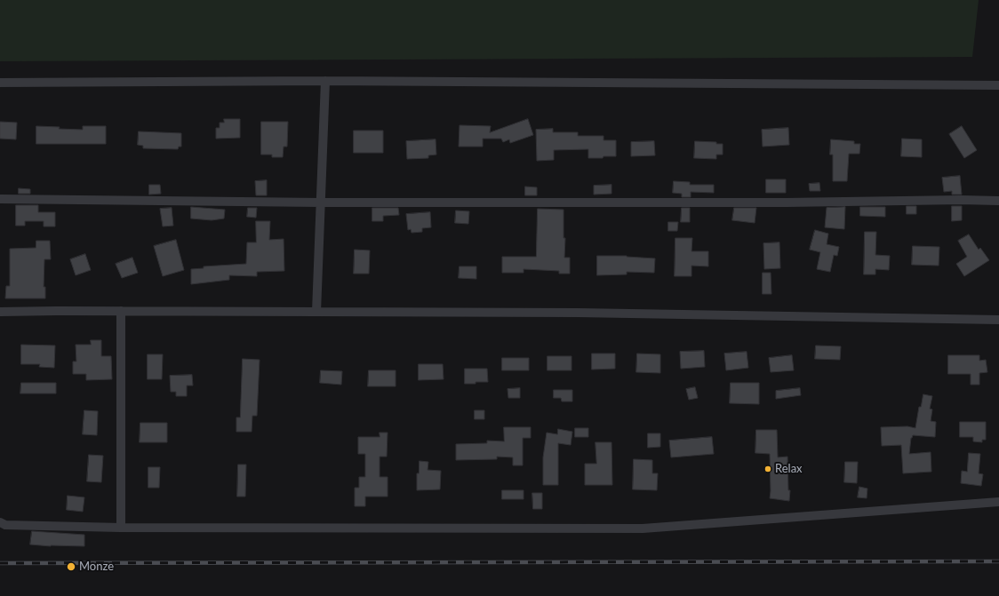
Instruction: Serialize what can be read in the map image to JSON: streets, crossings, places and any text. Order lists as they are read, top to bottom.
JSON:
{
  "places": ["Relax", "Monze"]
}
